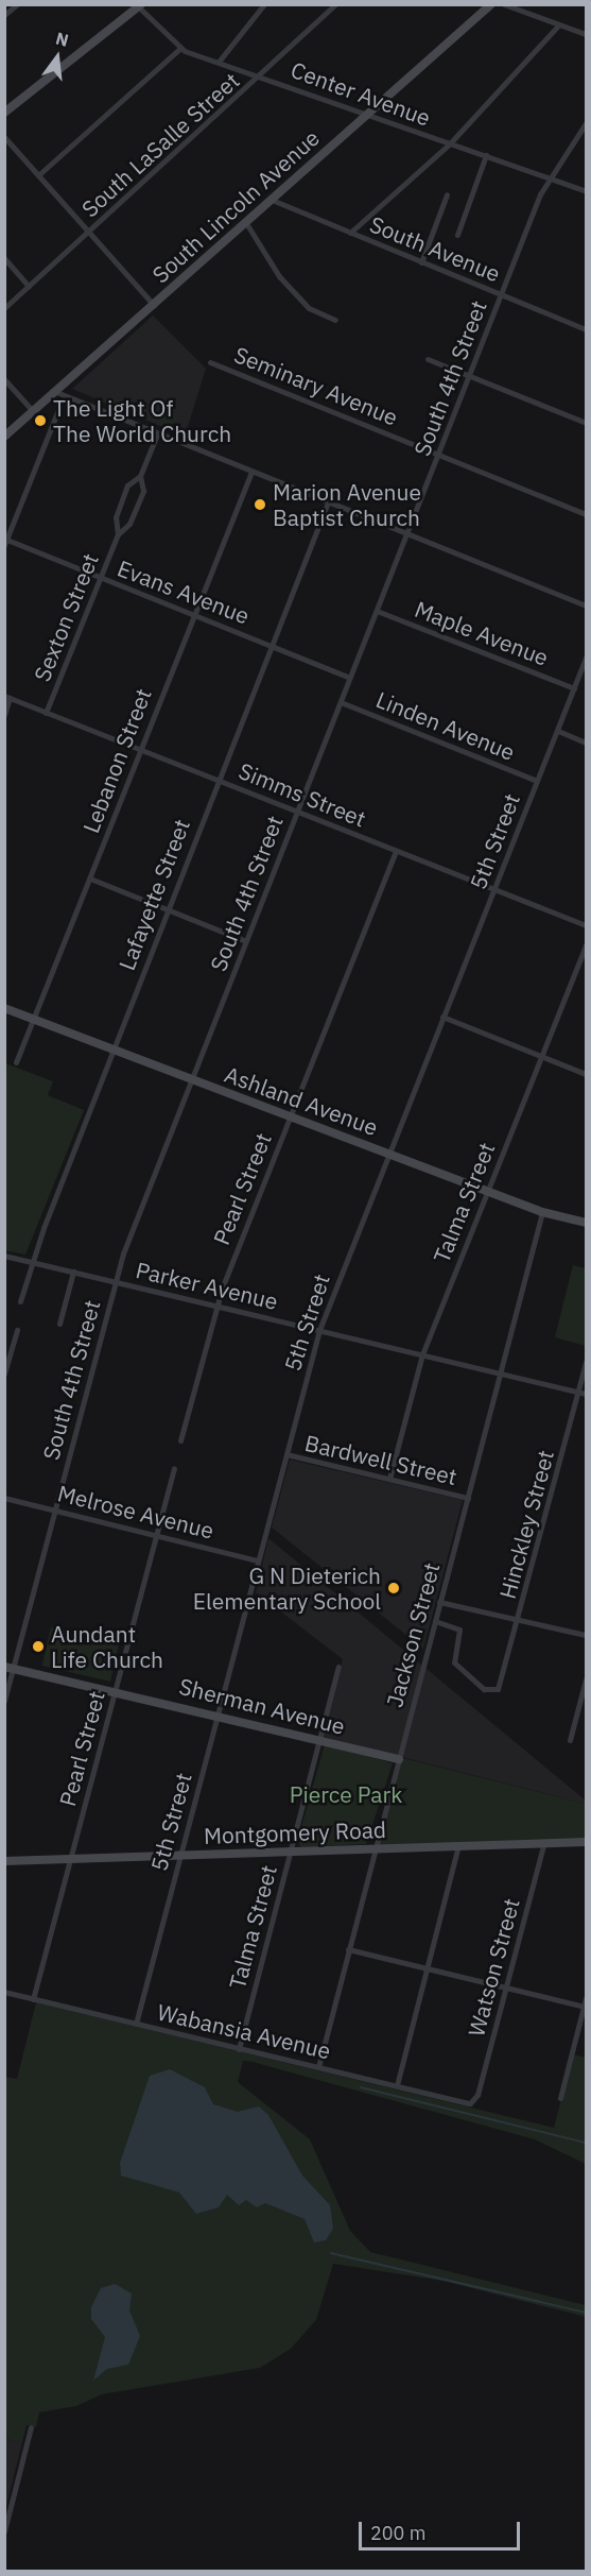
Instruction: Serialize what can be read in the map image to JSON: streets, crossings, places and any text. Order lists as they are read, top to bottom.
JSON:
{
  "streets": {
    "street": [
      "Center Avenue",
      "South LaSalle Street",
      "South Lincoln Avenue",
      "South Avenue",
      "South 4th Street",
      "Seminary Avenue",
      "Evans Avenue",
      "Sexton Street",
      "Maple Avenue",
      "Linden Avenue",
      "Lebanon Street",
      "Simms Street",
      "5th Street",
      "Lafayette Street",
      "Ashland Avenue",
      "Pearl Street",
      "Talma Street",
      "Parker Avenue",
      "Bardwell Street",
      "Melrose Avenue",
      "Hinckley Street",
      "Jackson Street",
      "Sherman Avenue",
      "Montgomery Road",
      "Watson Street",
      "Wabansia Avenue"
    ]
  },
  "crossings": [
    ["Center Avenue", "South LaSalle Street"],
    ["Center Avenue", "South Lincoln Avenue"],
    ["Center Avenue", "South 4th Street"],
    ["South Lincoln Avenue", "South Avenue"],
    ["South Avenue", "South 4th Street"],
    ["South 4th Street", "Seminary Avenue"],
    ["South 4th Street", "Evans Avenue"],
    ["South 4th Street", "Maple Avenue"],
    ["South 4th Street", "Linden Avenue"],
    ["South 4th Street", "Simms Street"],
    ["South 4th Street", "Ashland Avenue"],
    ["South 4th Street", "Parker Avenue"],
    ["South 4th Street", "Melrose Avenue"],
    ["South 4th Street", "Sherman Avenue"],
    ["Evans Avenue", "Sexton Street"],
    ["Evans Avenue", "Lebanon Street"],
    ["Evans Avenue", "Lafayette Street"],
    ["Sexton Street", "Simms Street"],
    ["Maple Avenue", "5th Street"],
    ["Linden Avenue", "5th Street"],
    ["Lebanon Street", "Simms Street"],
    ["Lebanon Street", "Ashland Avenue"],
    ["Simms Street", "5th Street"],
    ["Simms Street", "Lafayette Street"],
    ["Simms Street", "Pearl Street"],
    ["5th Street", "Ashland Avenue"],
    ["5th Street", "Parker Avenue"],
    ["5th Street", "Bardwell Street"],
    ["5th Street", "Melrose Avenue"],
    ["5th Street", "Sherman Avenue"],
    ["5th Street", "Montgomery Road"],
    ["5th Street", "Wabansia Avenue"],
    ["Lafayette Street", "Ashland Avenue"],
    ["Lafayette Street", "Parker Avenue"],
    ["Ashland Avenue", "Pearl Street"],
    ["Ashland Avenue", "Talma Street"],
    ["Ashland Avenue", "Jackson Street"],
    ["Pearl Street", "Parker Avenue"],
    ["Pearl Street", "Melrose Avenue"],
    ["Pearl Street", "Sherman Avenue"],
    ["Pearl Street", "Montgomery Road"],
    ["Pearl Street", "Wabansia Avenue"],
    ["Talma Street", "Parker Avenue"],
    ["Talma Street", "Bardwell Street"],
    ["Talma Street", "Sherman Avenue"],
    ["Talma Street", "Montgomery Road"],
    ["Talma Street", "Wabansia Avenue"],
    ["Parker Avenue", "Hinckley Street"],
    ["Parker Avenue", "Jackson Street"],
    ["Bardwell Street", "Jackson Street"],
    ["Hinckley Street", "Jackson Street"],
    ["Jackson Street", "Sherman Avenue"],
    ["Jackson Street", "Montgomery Road"],
    ["Jackson Street", "Wabansia Avenue"],
    ["Montgomery Road", "Watson Street"],
    ["Watson Street", "Wabansia Avenue"]
  ],
  "parks": ["Pierce Park"],
  "places": [
    "The Light Of The World Church",
    "Marion Avenue Baptist Church",
    "G N Dieterich Elementary School",
    "Aundant Life Church"
  ],
  "scale_bar": "200 m",
  "north": "top"
}
